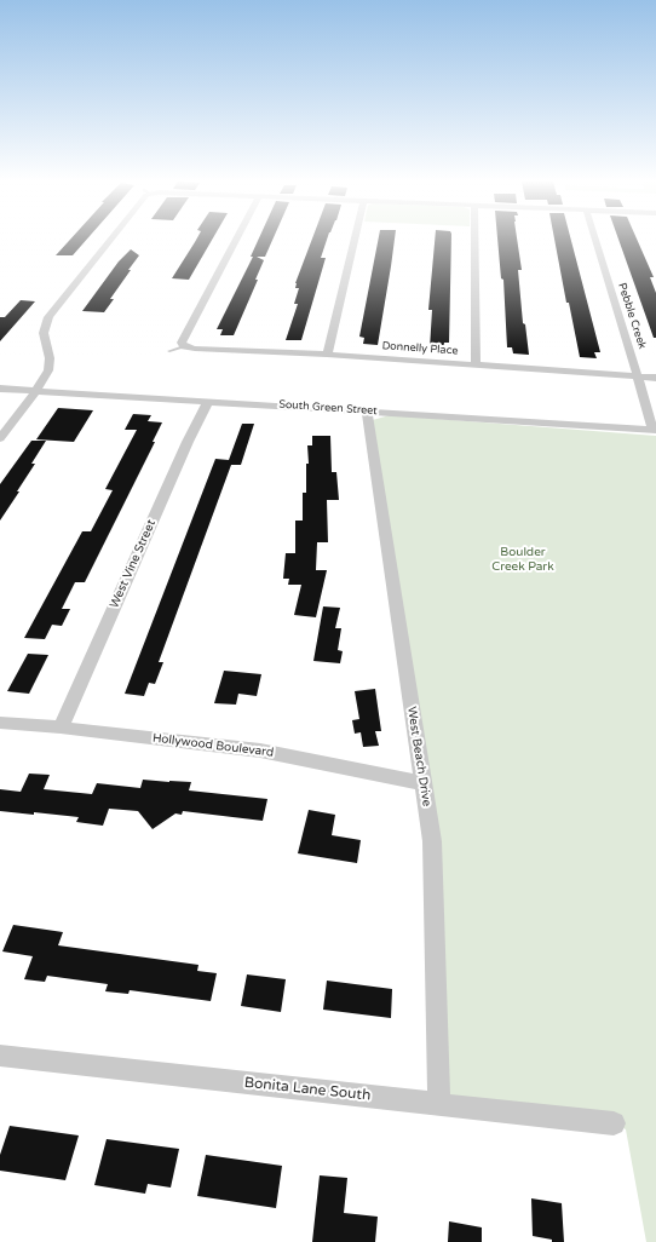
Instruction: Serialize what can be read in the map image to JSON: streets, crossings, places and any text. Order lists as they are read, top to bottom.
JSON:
{
  "streets": {
    "street": [
      "Pebble Creek",
      "Donnelly Place",
      "South Green Street",
      "West Vine Street",
      "Hollywood Boulevard",
      "West Beach Drive",
      "Bonita Lane South"
    ]
  },
  "crossings": [
    ["Pebble Creek", "Donnelly Place"],
    ["Pebble Creek", "South Green Street"],
    ["South Green Street", "West Vine Street"],
    ["South Green Street", "West Beach Drive"],
    ["West Vine Street", "Hollywood Boulevard"],
    ["Hollywood Boulevard", "West Beach Drive"],
    ["West Beach Drive", "Bonita Lane South"]
  ],
  "parks": ["Boulder Creek Park"]
}
